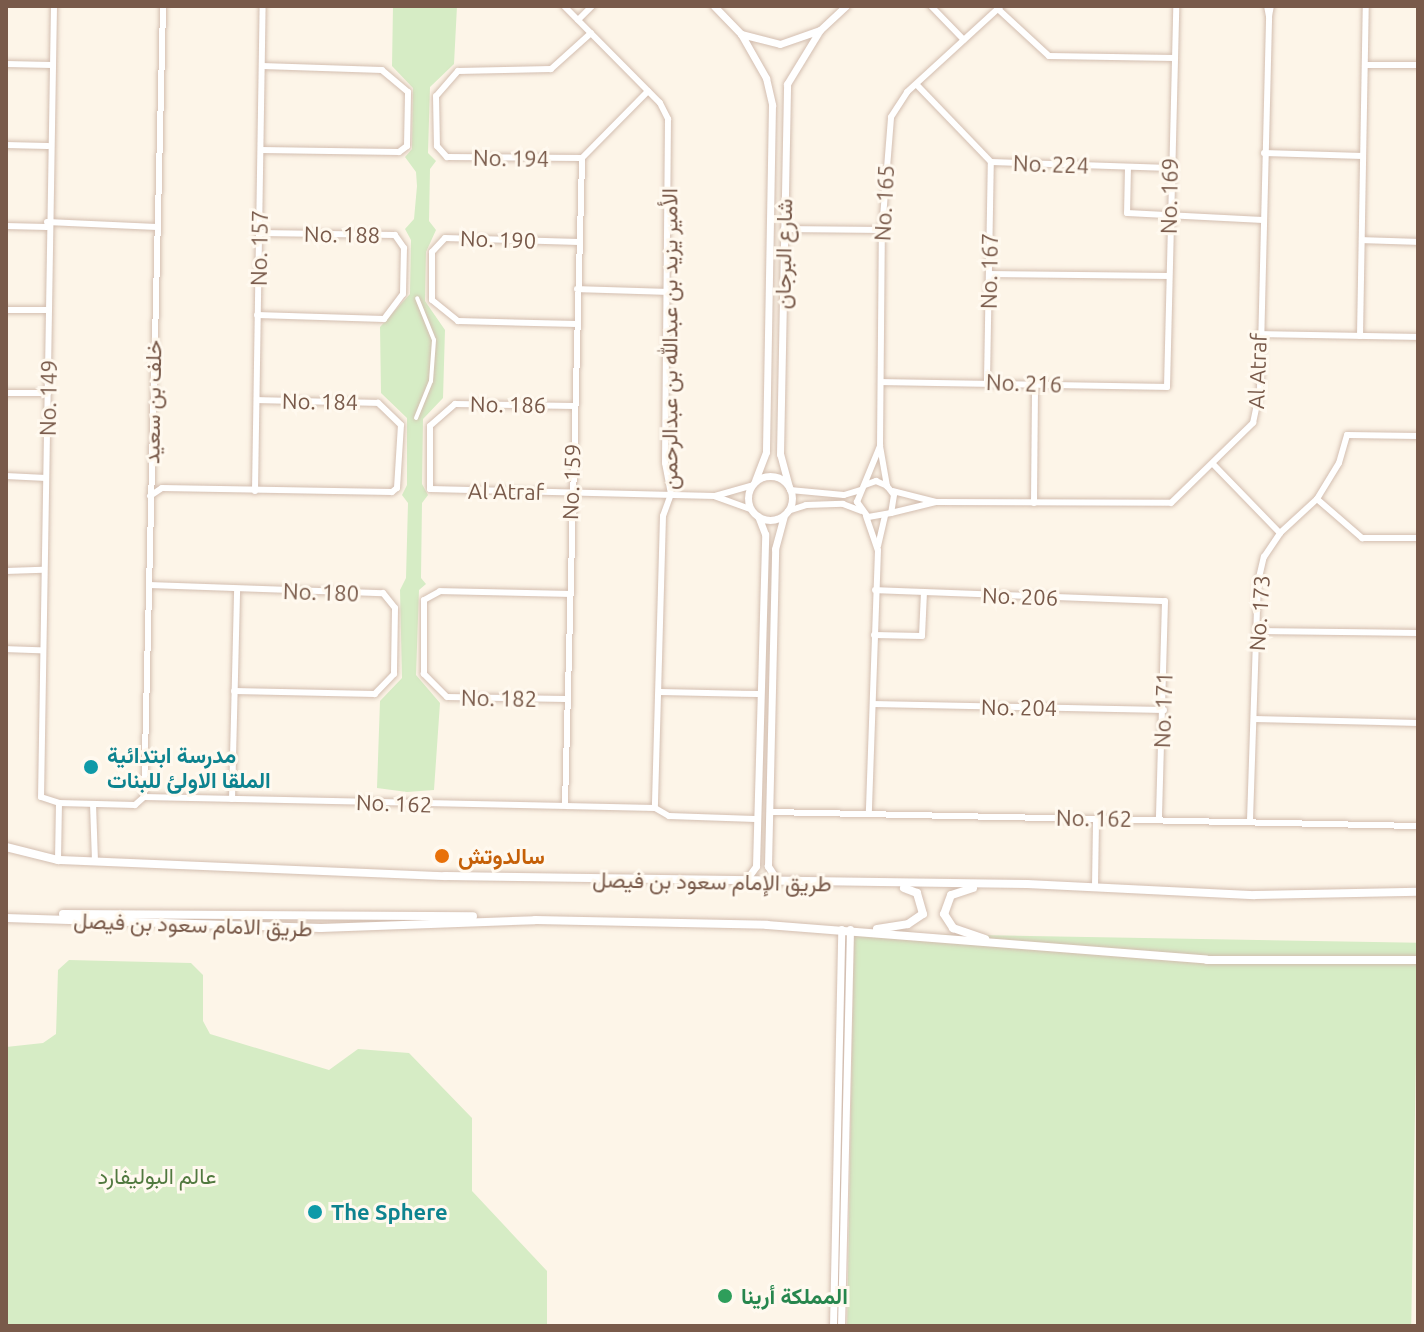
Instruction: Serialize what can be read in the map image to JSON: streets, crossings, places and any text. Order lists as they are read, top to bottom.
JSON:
{
  "streets": {
    "main road": ["طريق الإمام سعود بن فيصل", "طريق الامام سعود بن فيصل"],
    "street": [
      "No. 194",
      "No. 224",
      "No. 169",
      "No. 165",
      "No. 188",
      "No. 190",
      "No. 157",
      "شارع البرجان",
      "No. 167",
      "الأمير يزيد بن عبدالله بن عبدالرحمن",
      "Al Atraf",
      "No. 216",
      "No. 149",
      "No. 184",
      "خلف بن سعيد",
      "No. 186",
      "No. 159",
      "No. 180",
      "No. 206",
      "No. 173",
      "No. 182",
      "No. 204",
      "No. 171",
      "No. 162"
    ]
  },
  "crossings": [
    ["No. 194", "الأمير يزيد بن عبدالله بن عبدالرحمن"],
    ["No. 194", "No. 159"],
    ["No. 224", "No. 169"],
    ["No. 224", "No. 165"],
    ["No. 224", "No. 167"],
    ["No. 169", "No. 216"],
    ["No. 165", "No. 216"],
    ["No. 188", "No. 157"],
    ["No. 190", "No. 159"],
    ["No. 157", "No. 184"],
    ["شارع البرجان", "No. 162"],
    ["شارع البرجان", "طريق الإمام سعود بن فيصل"],
    ["No. 167", "No. 216"],
    ["الأمير يزيد بن عبدالله بن عبدالرحمن", "Al Atraf"],
    ["الأمير يزيد بن عبدالله بن عبدالرحمن", "No. 162"],
    ["Al Atraf", "No. 186"],
    ["Al Atraf", "No. 159"],
    ["No. 149", "No. 162"],
    ["خلف بن سعيد", "No. 180"],
    ["خلف بن سعيد", "No. 162"],
    ["No. 186", "No. 159"],
    ["No. 159", "No. 182"],
    ["No. 159", "No. 162"],
    ["No. 206", "No. 171"],
    ["No. 173", "No. 162"],
    ["No. 204", "No. 171"],
    ["No. 171", "No. 162"],
    ["طريق الإمام سعود بن فيصل", "طريق الامام سعود بن فيصل"]
  ],
  "parks": ["عالم البوليفارد"],
  "places": [
    "مدرسة ابتدائية الملقا الاولئ للبنات",
    "سالدوتش",
    "The Sphere",
    "المملكة أرينا"
  ]
}
